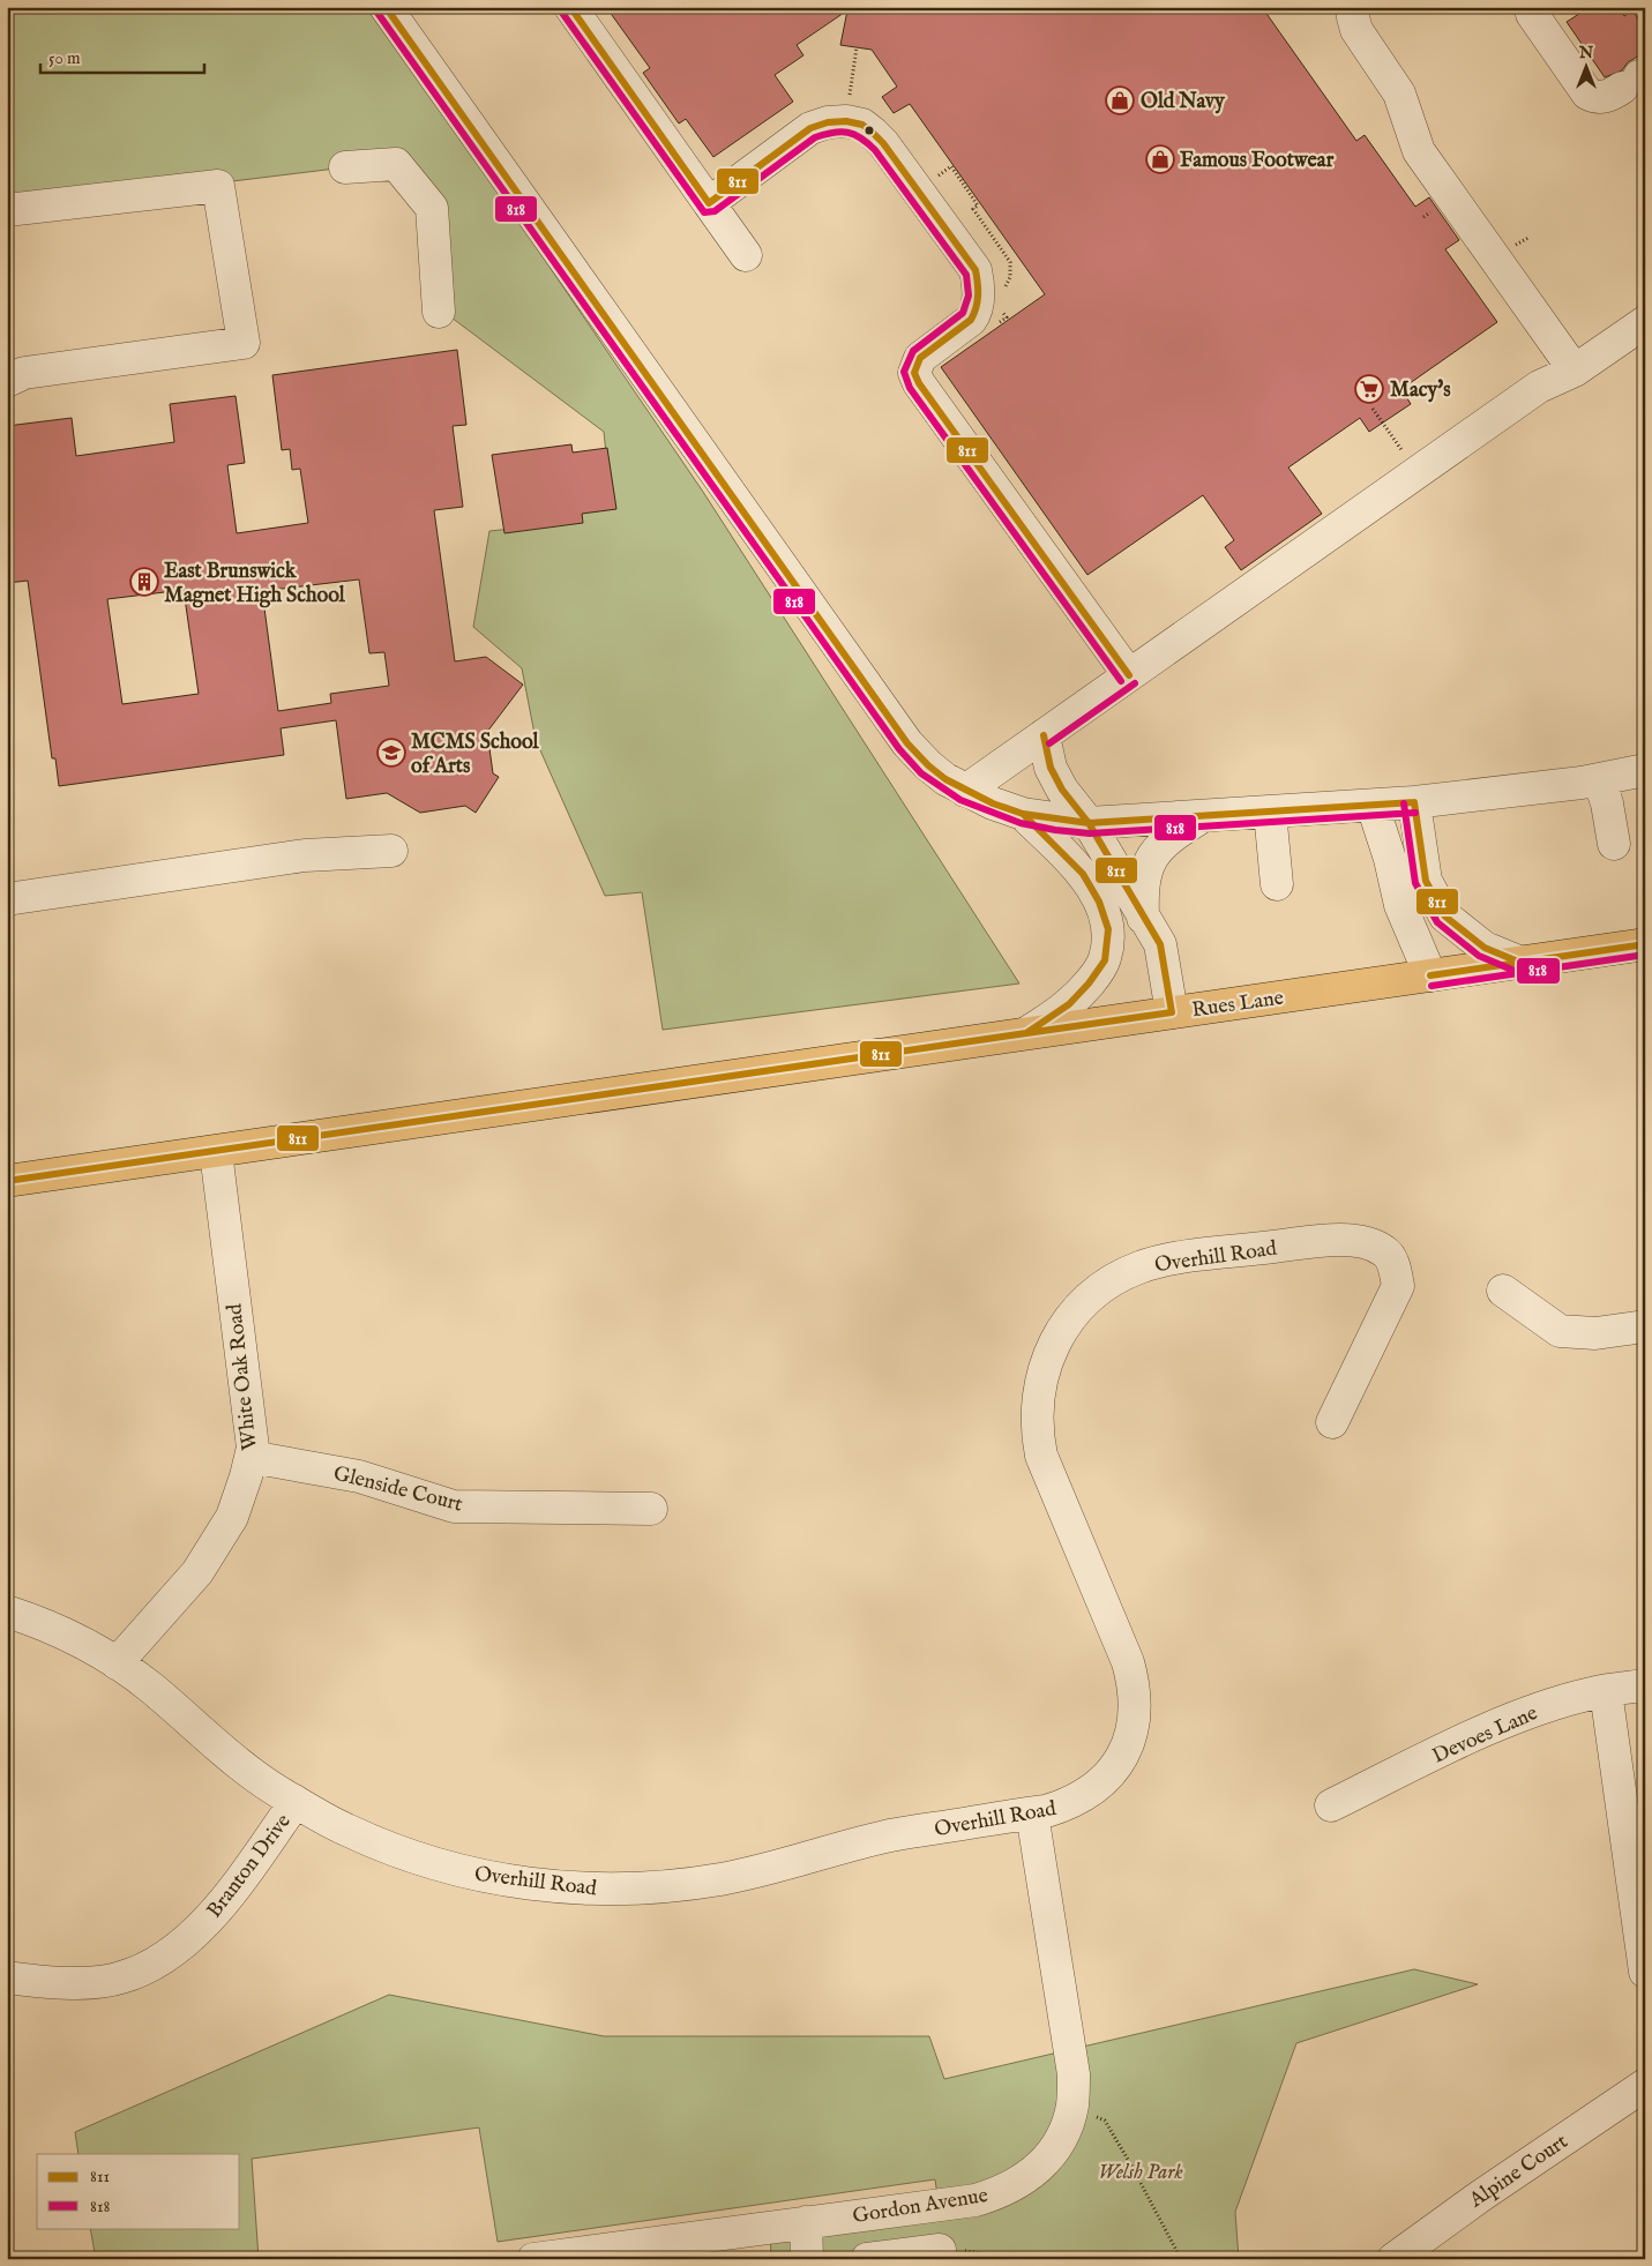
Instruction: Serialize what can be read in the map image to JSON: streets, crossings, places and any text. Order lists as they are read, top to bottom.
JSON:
{
  "streets": {
    "main road": ["Rues Lane"],
    "street": [
      "Overhill Road",
      "White Oak Road",
      "Glenside Court",
      "Devoes Lane",
      "Branton Drive",
      "Alpine Court",
      "Gordon Avenue"
    ]
  },
  "crossings": [
    ["Rues Lane", "White Oak Road"],
    ["Overhill Road", "White Oak Road"],
    ["Overhill Road", "Branton Drive"],
    ["Overhill Road", "Gordon Avenue"],
    ["White Oak Road", "Glenside Court"]
  ],
  "parks": ["Welsh Park"],
  "places": {
    "shop": ["Old Navy", "Famous Footwear"],
    "supermarket": ["Macy's"],
    "building": ["East Brunswick Magnet High School"],
    "school or university": ["MCMS School of Arts"]
  },
  "lines": ["transit line 811", "transit line 818"],
  "legend": ["811", "818"],
  "scale_bar": "50 m",
  "north": "top"
}
